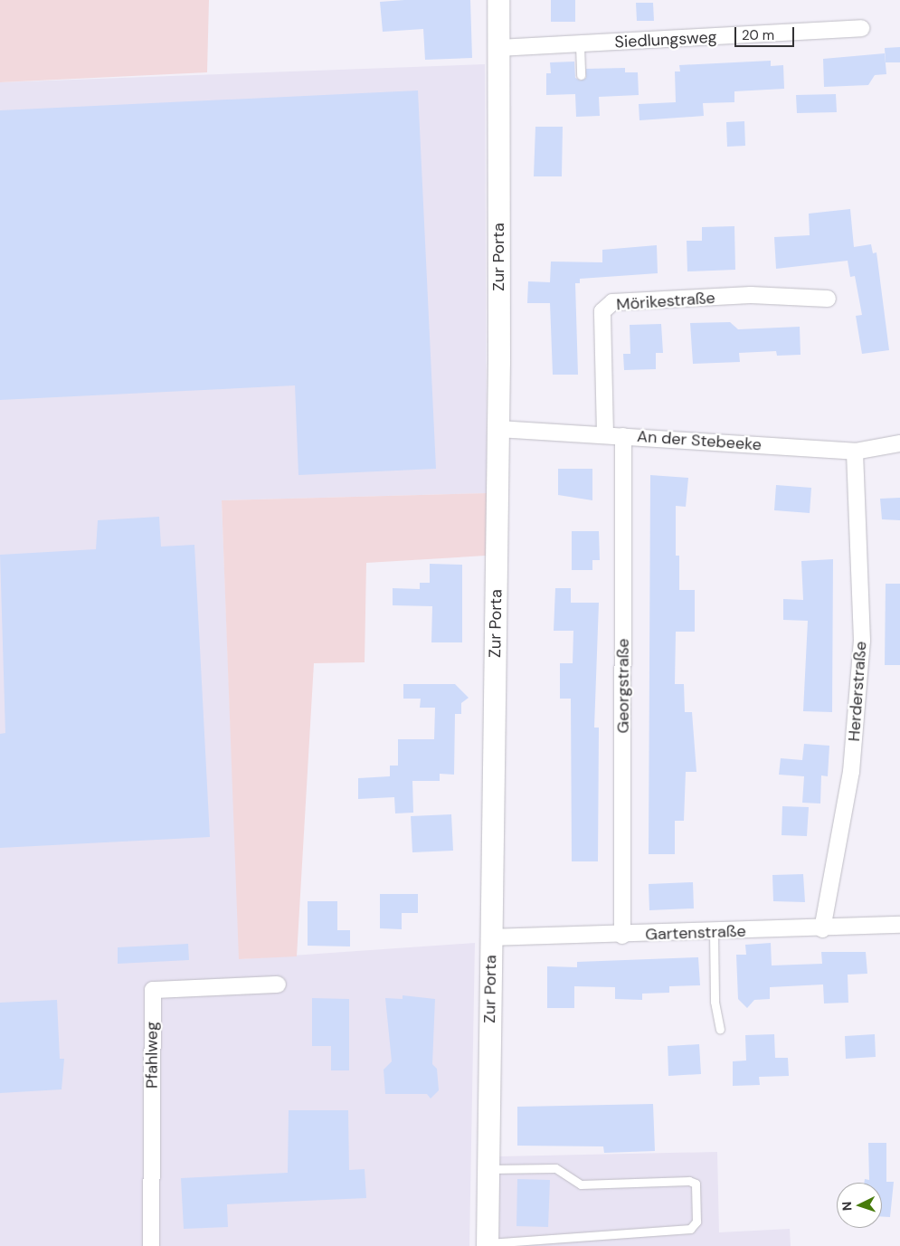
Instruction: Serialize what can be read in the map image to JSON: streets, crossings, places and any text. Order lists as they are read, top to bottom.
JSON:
{
  "streets": {
    "main road": ["Zur Porta"],
    "street": [
      "Siedlungsweg",
      "Mörikestraße",
      "An der Stebeeke",
      "Georgstraße",
      "Herderstraße",
      "Gartenstraße",
      "Pfahlweg"
    ]
  },
  "crossings": [
    ["Siedlungsweg", "Zur Porta"],
    ["Zur Porta", "An der Stebeeke"],
    ["Zur Porta", "Gartenstraße"],
    ["Mörikestraße", "An der Stebeeke"],
    ["An der Stebeeke", "Georgstraße"],
    ["An der Stebeeke", "Herderstraße"],
    ["Georgstraße", "Gartenstraße"],
    ["Herderstraße", "Gartenstraße"]
  ],
  "scale_bar": "20 m",
  "north": "left"
}
